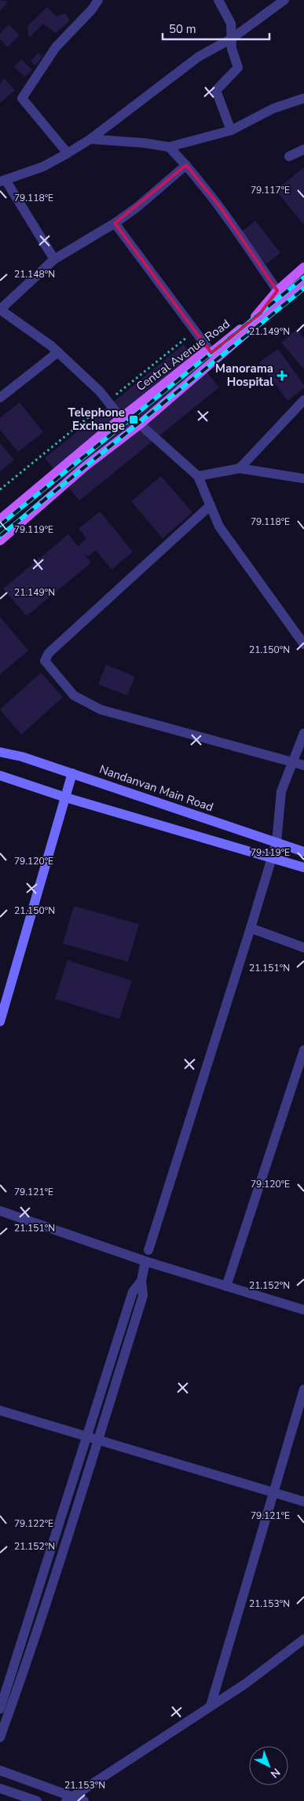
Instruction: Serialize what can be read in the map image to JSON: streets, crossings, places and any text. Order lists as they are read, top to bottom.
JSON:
{
  "streets": {
    "main road": ["Central Avenue Road", "Nandanvan Main Road"]
  },
  "places": {
    "health": ["Manorama Hospital"],
    "transit": ["Telephone Exchange"]
  },
  "scale_bar": "50 m",
  "north": "bottom right",
  "coordinates": [
    "79.117°E",
    "79.118°E",
    "21.148°N",
    "21.149°N",
    "79.119°E",
    "21.150°N",
    "79.120°E",
    "21.151°N",
    "79.121°E",
    "21.152°N",
    "79.122°E",
    "21.153°N"
  ]
}
